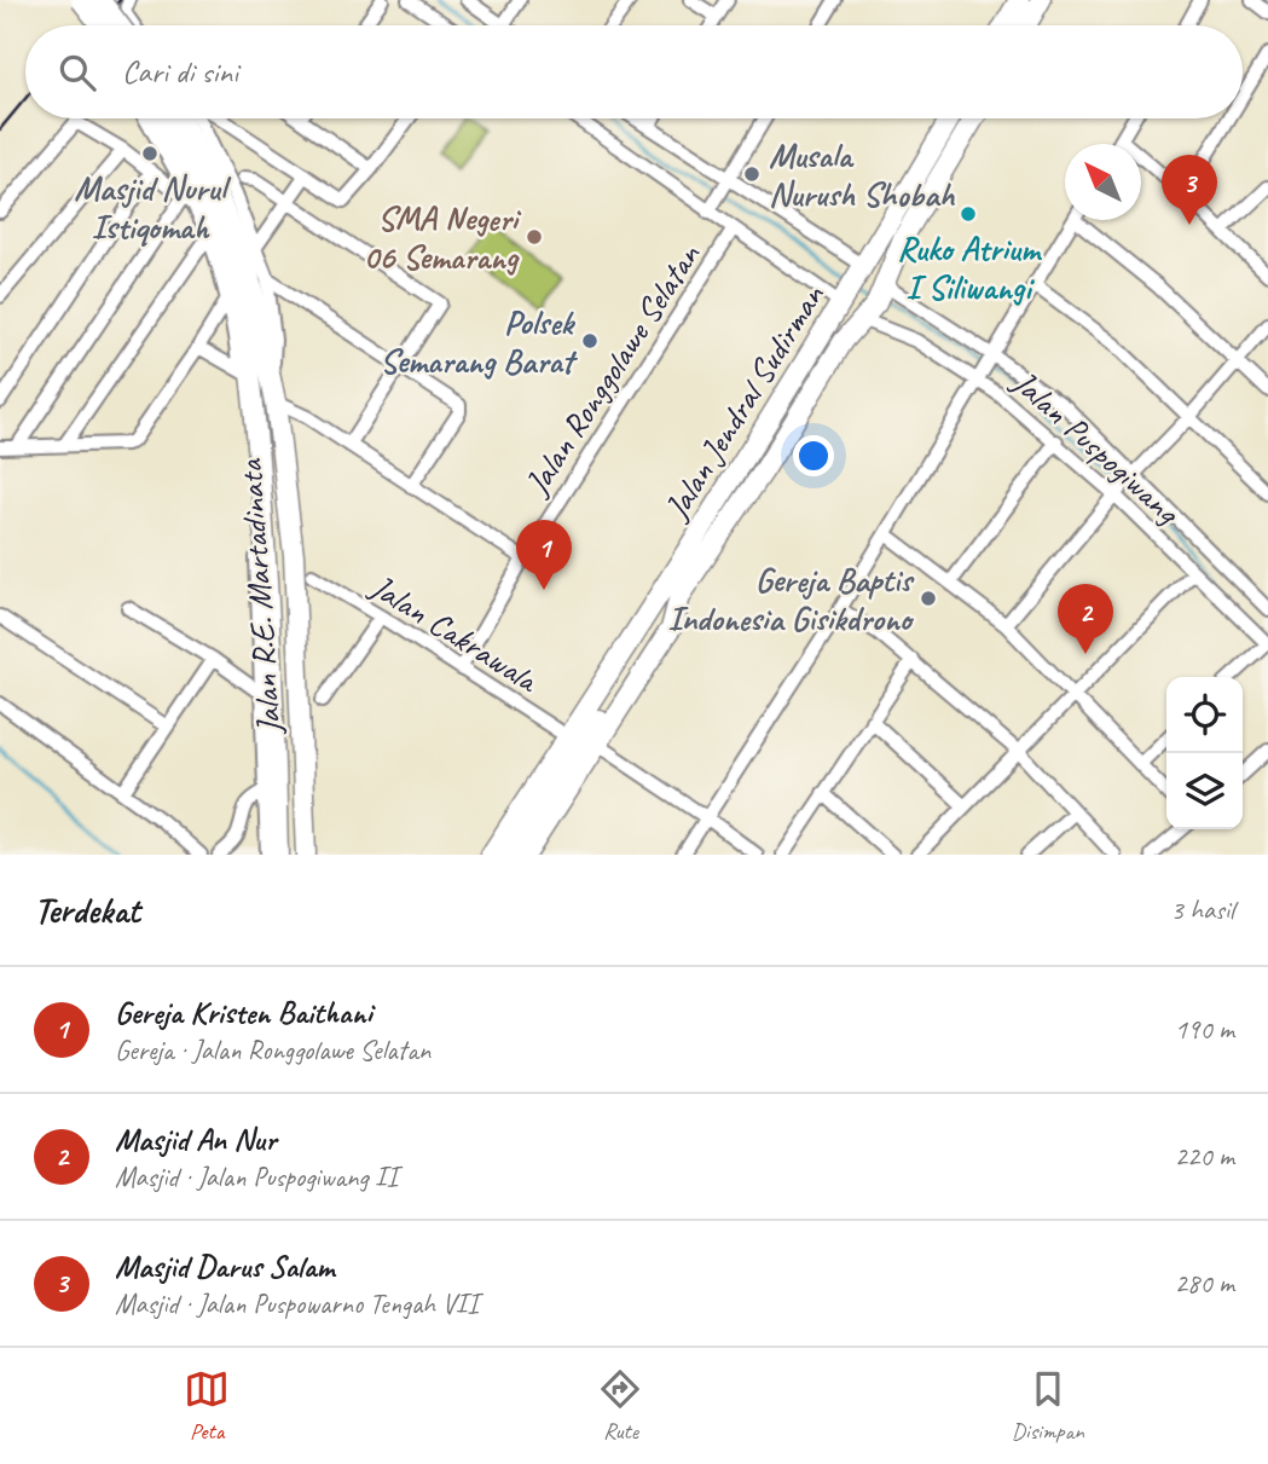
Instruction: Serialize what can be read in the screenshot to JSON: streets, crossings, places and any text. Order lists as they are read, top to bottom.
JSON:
{
  "streets": {
    "highway": ["Jalan Jendral Sudirman", "Jalan R.E. Martadinata"],
    "street": ["Jalan Ronggolawe Selatan", "Jalan Puspogiwang", "Jalan Cakrawala"]
  },
  "crossings": [
    ["Jalan Ronggolawe Selatan", "Jalan Cakrawala"],
    ["Jalan Jendral Sudirman", "Jalan Puspogiwang"],
    ["Jalan Jendral Sudirman", "Jalan Cakrawala"]
  ],
  "places": [
    "Masjid Nurul Istiqomah",
    "Musala Nurush Shobah",
    "Ruko Atrium I Siliwangi",
    "SMA Negeri 06 Semarang",
    "Polsek Semarang Barat",
    "Gereja Baptis Indonesia Gisikdrono"
  ],
  "north": "top left",
  "page": {
    "search": "Cari di sini",
    "pins": ["3", "1", "2"],
    "heading": ["Terdekat", "3 hasil"],
    "list": [
      {
        "mark": "1",
        "name": "Gereja Kristen Baithani",
        "note": "Gereja · Jalan Ronggolawe Selatan",
        "value": "190 m"
      },
      {
        "mark": "2",
        "name": "Masjid An Nur",
        "note": "Masjid · Jalan Puspogiwang II",
        "value": "220 m"
      },
      {
        "mark": "3",
        "name": "Masjid Darus Salam",
        "note": "Masjid · Jalan Puspowarno Tengah VII",
        "value": "280 m"
      }
    ],
    "nav": ["Peta", "Rute", "Disimpan"]
  }
}
